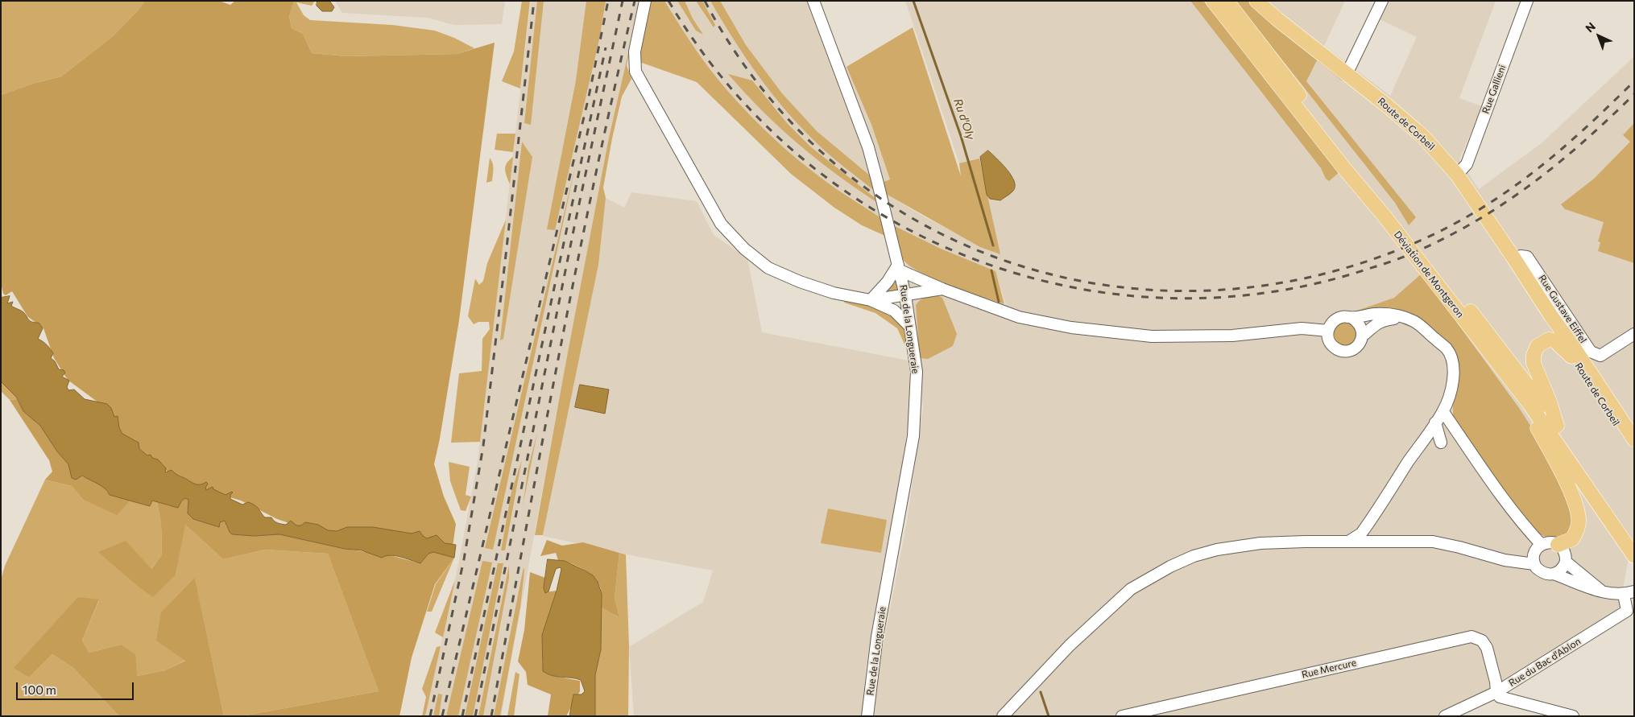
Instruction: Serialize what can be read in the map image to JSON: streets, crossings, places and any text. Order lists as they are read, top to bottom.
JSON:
{
  "streets": {
    "main road": ["Route de Corbeil", "Déviation de Montgeron"],
    "street": [
      "Rue Gallieni",
      "Rue Gustave Eiffel",
      "Rue de la Longueraie",
      "Rue du Bac d'Ablon",
      "Rue Mercure"
    ]
  },
  "crossings": [
    ["Rue Gallieni", "Route de Corbeil"],
    ["Route de Corbeil", "Rue Gustave Eiffel"],
    ["Rue du Bac d'Ablon", "Rue Mercure"]
  ],
  "water": ["Ru d'Oly"],
  "scale_bar": "100 m",
  "north": "top left"
}
